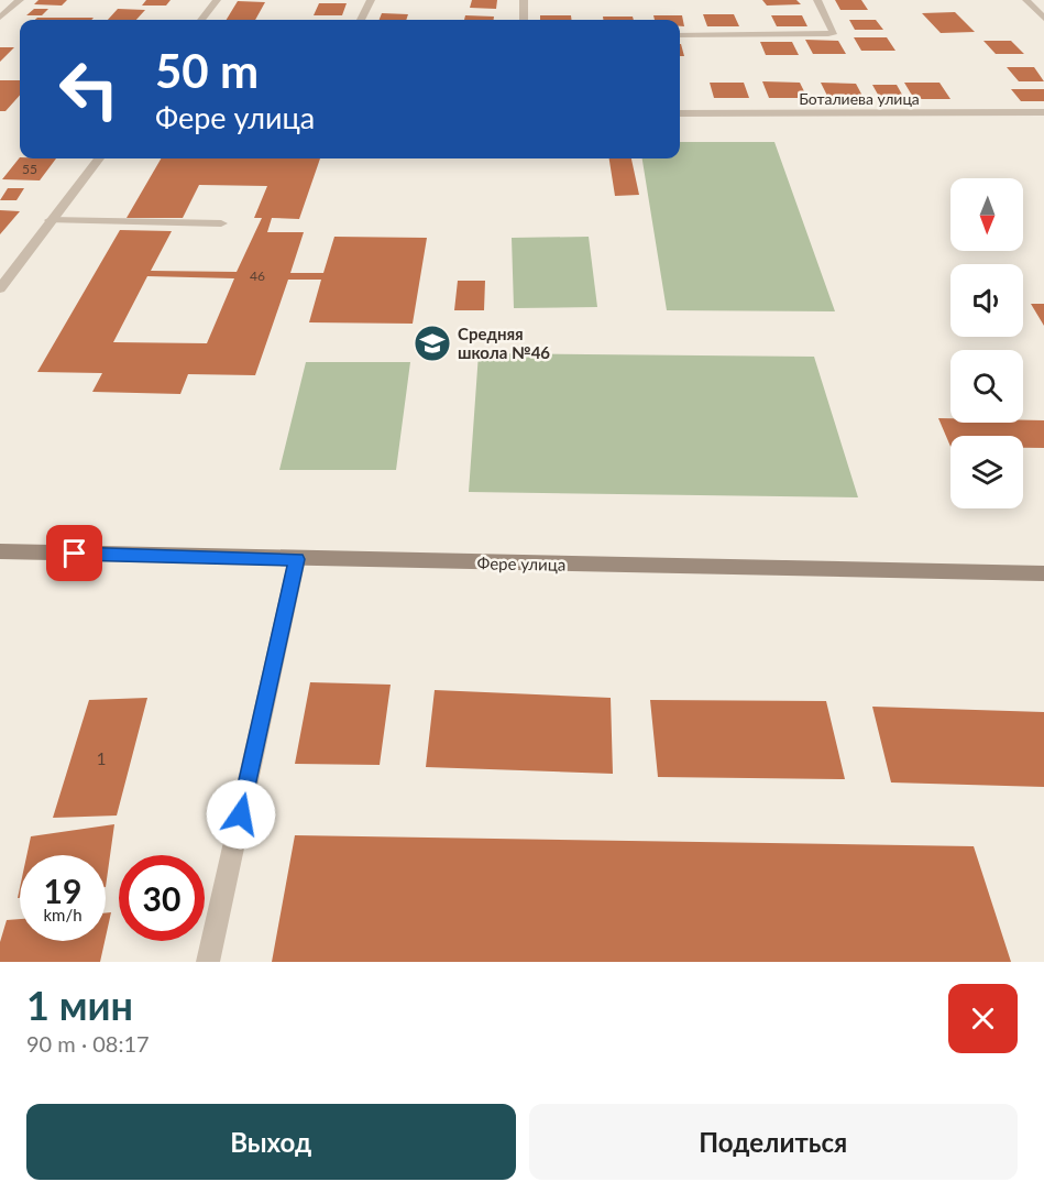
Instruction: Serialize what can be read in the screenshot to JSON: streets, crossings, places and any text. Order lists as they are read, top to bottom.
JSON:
{
  "streets": {
    "street": ["Боталиева улица", "Фере улица"]
  },
  "places": {
    "school or university": ["Средняя школа №46"]
  },
  "house_numbers": ["55", "46", "1"],
  "north": "bottom",
  "page": {
    "turn": ["50 m", "Фере улица"],
    "speed": "19 km/h",
    "limit": "30",
    "heading": ["1 мин", "90 m · 08:17"],
    "buttons": ["Выход", "Поделиться"]
  }
}
